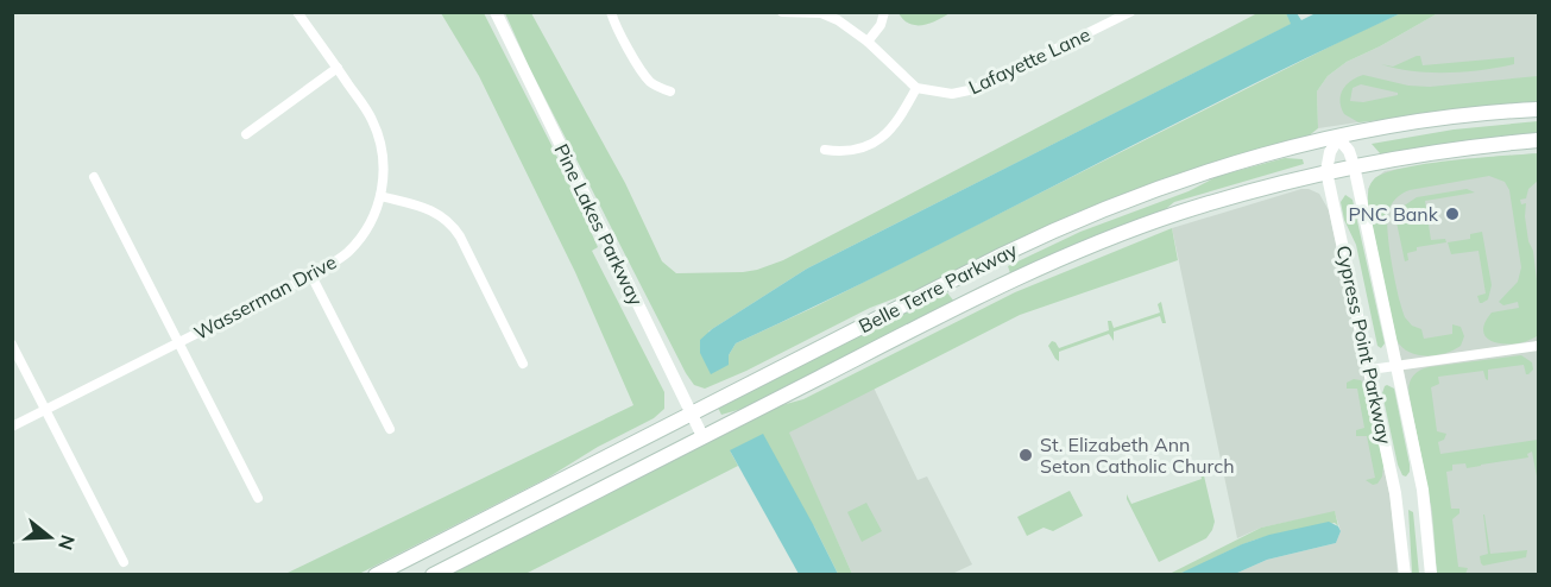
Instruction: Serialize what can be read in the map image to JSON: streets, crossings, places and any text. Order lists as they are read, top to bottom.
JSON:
{
  "streets": {
    "main road": ["Belle Terre Parkway"],
    "street": [
      "Lafayette Lane",
      "Pine Lakes Parkway",
      "Wasserman Drive",
      "Cypress Point Parkway"
    ]
  },
  "crossings": [
    ["Pine Lakes Parkway", "Belle Terre Parkway"],
    ["Belle Terre Parkway", "Cypress Point Parkway"]
  ],
  "places": ["PNC Bank", "St. Elizabeth Ann Seton Catholic Church"],
  "north": "right"
}
